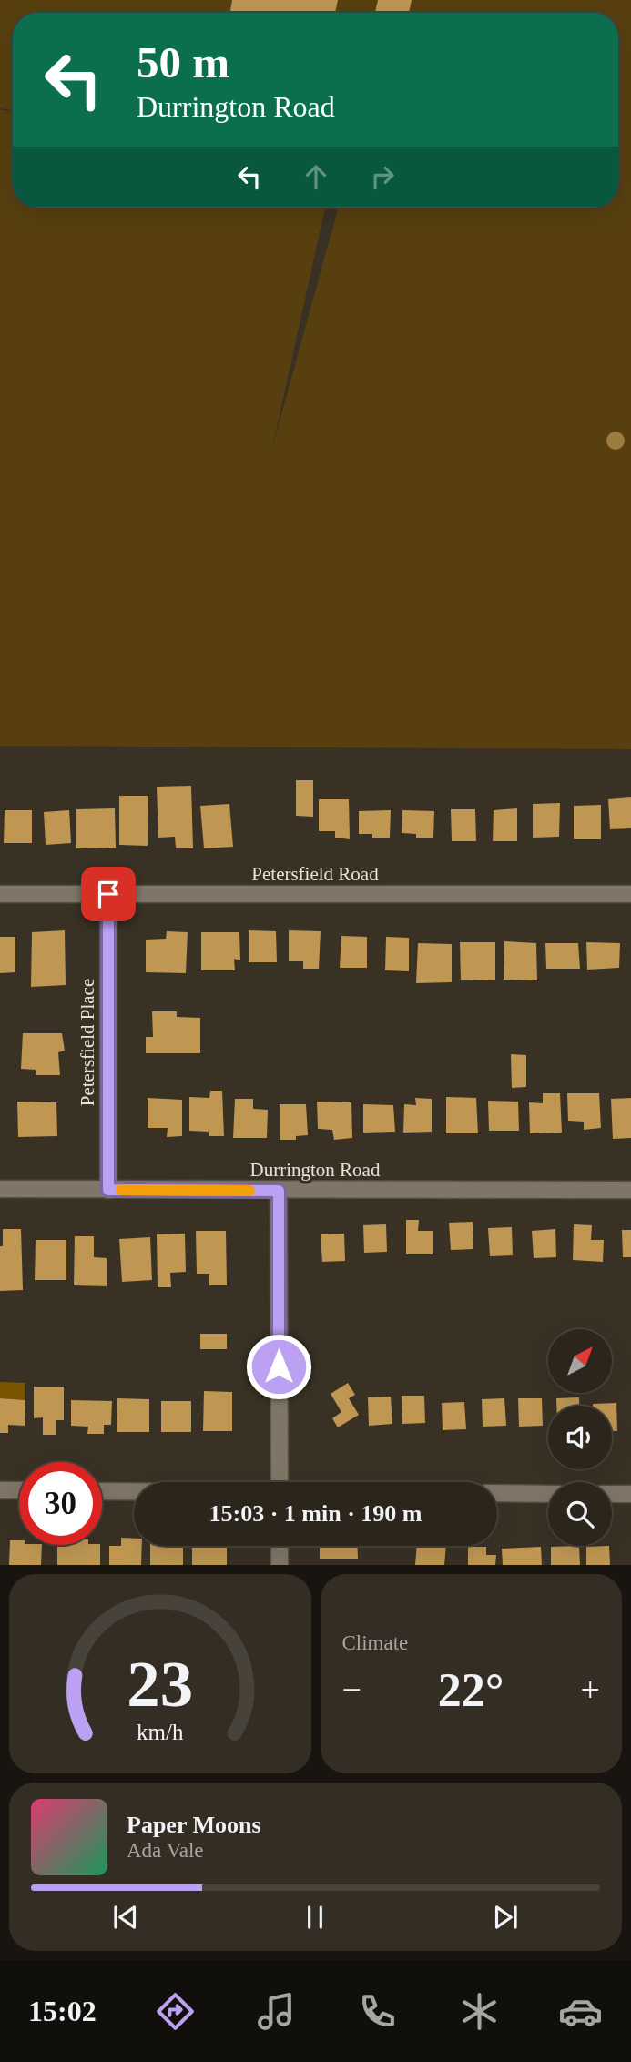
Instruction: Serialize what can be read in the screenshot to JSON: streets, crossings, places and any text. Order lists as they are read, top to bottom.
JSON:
{
  "streets": {
    "street": ["Petersfield Road", "Petersfield Place", "Durrington Road"]
  },
  "crossings": [
    ["Petersfield Road", "Petersfield Place"],
    ["Petersfield Place", "Durrington Road"]
  ],
  "north": "top right",
  "page": {
    "turn": ["50 m", "Durrington Road"],
    "limit": "30",
    "trip": "15:03 · 1 min · 190 m",
    "tile": "Climate",
    "heat": ["−", "22°", "+"],
    "song": ["Paper Moons", "Ada Vale"],
    "tabs": "15:02",
    "gauge": ["23", "km/h"]
  }
}
